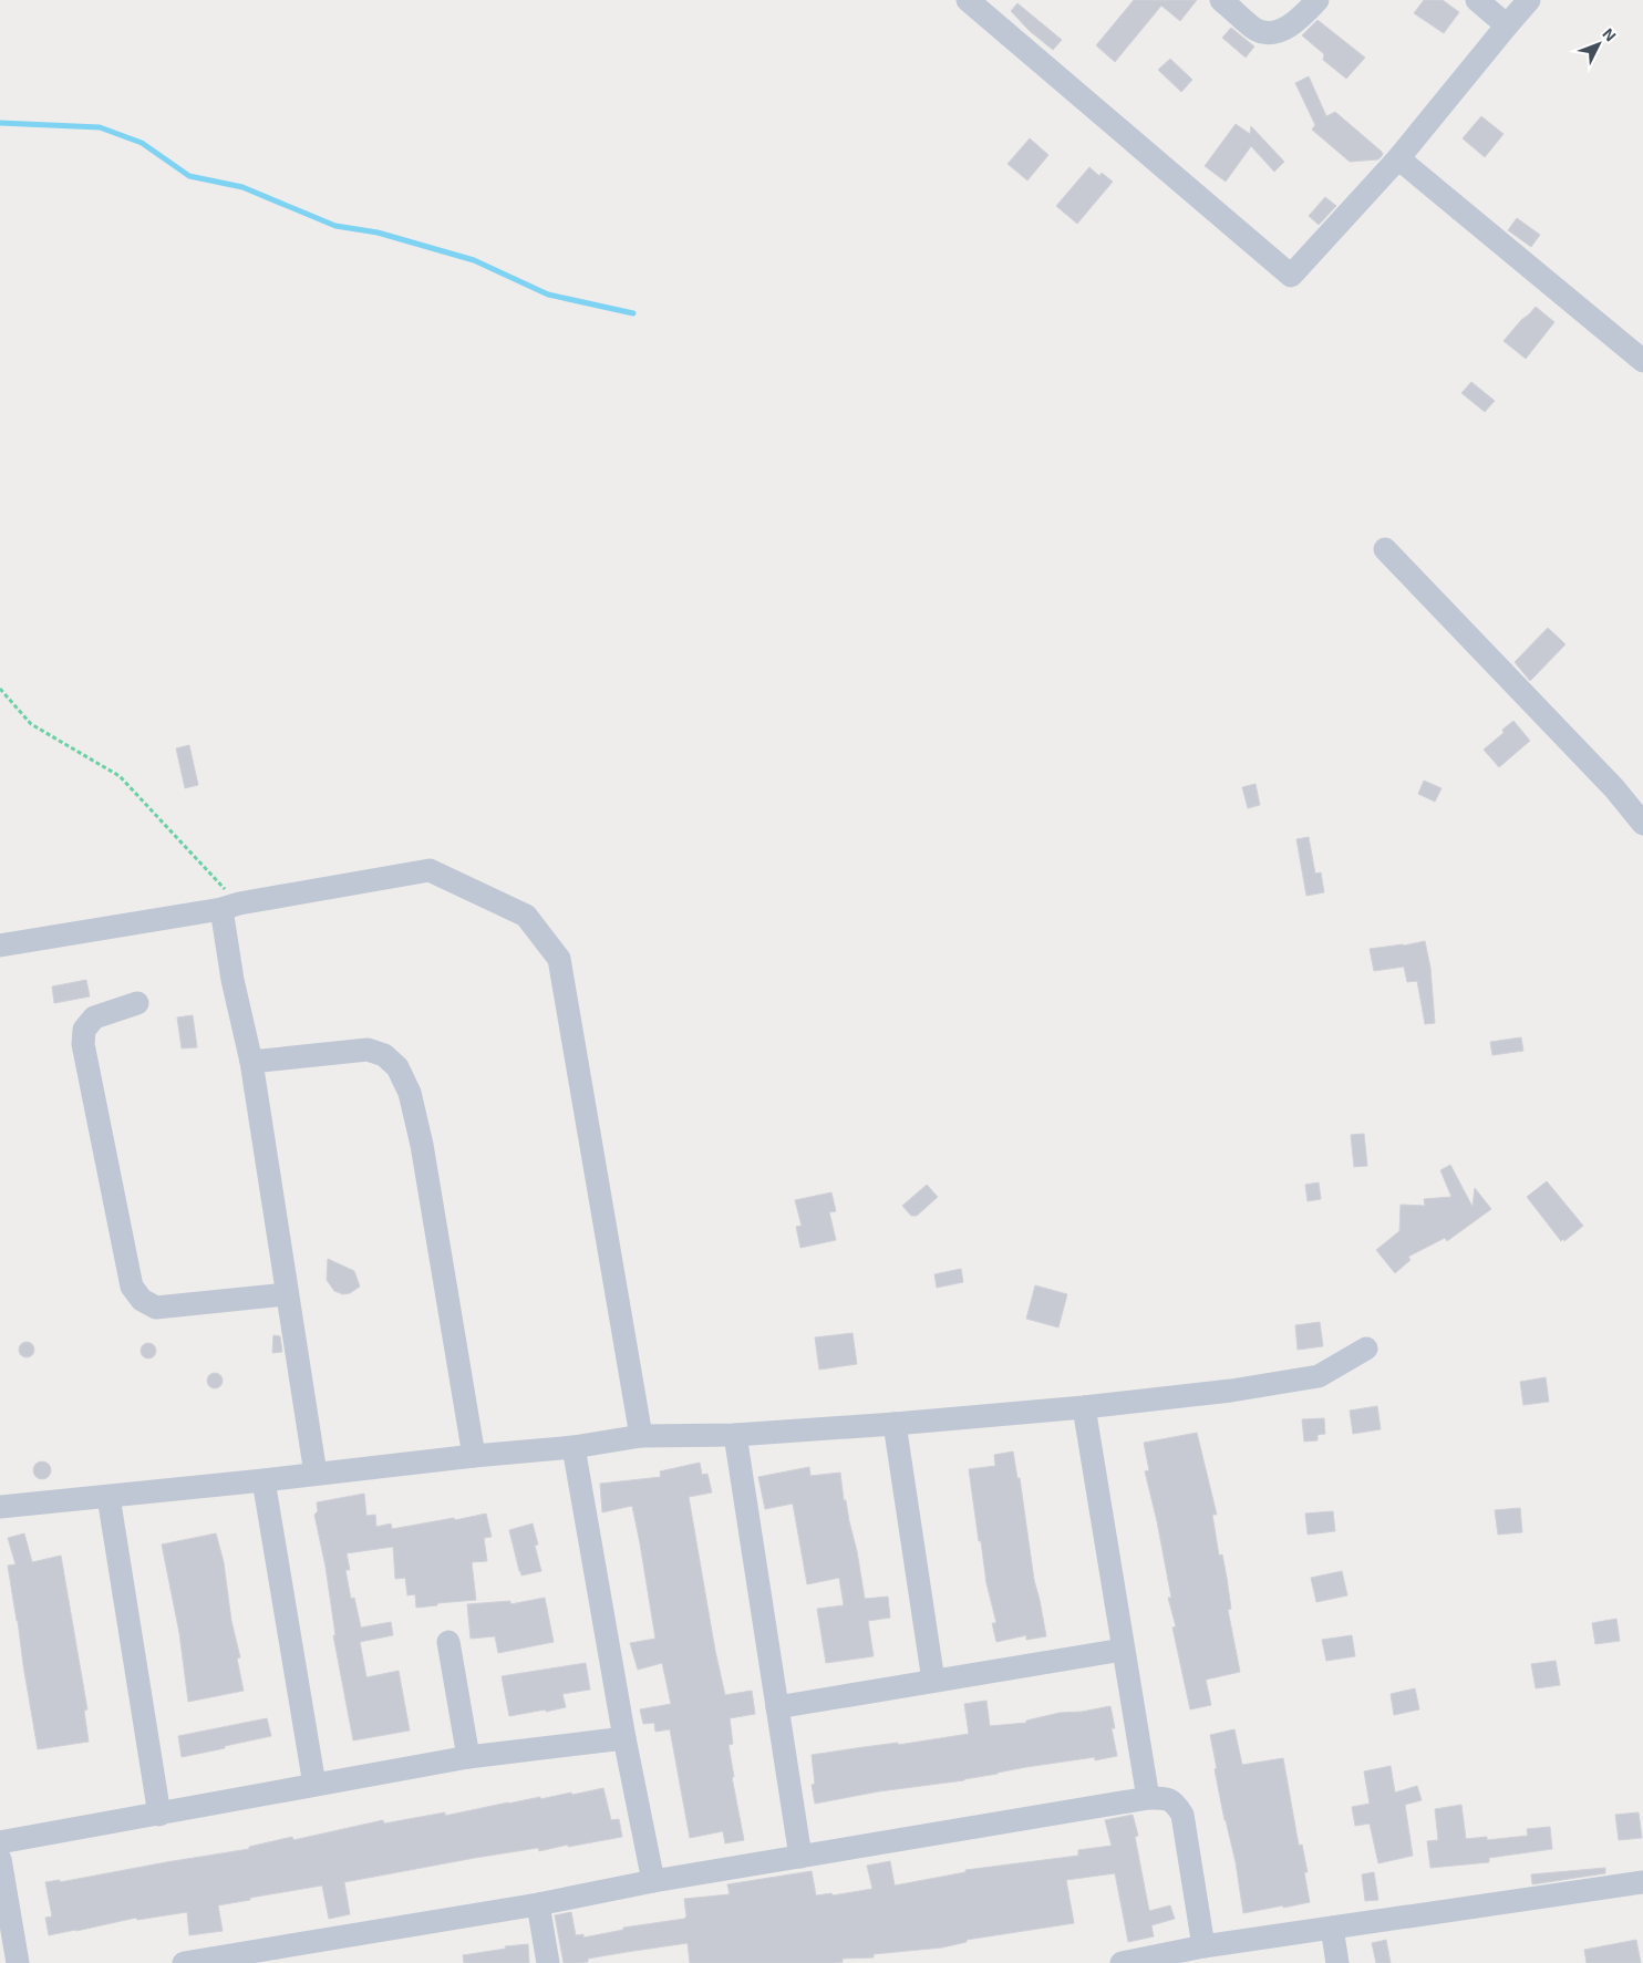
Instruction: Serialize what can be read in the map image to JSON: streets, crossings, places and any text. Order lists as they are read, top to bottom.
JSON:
{
  "north": "top right"
}
